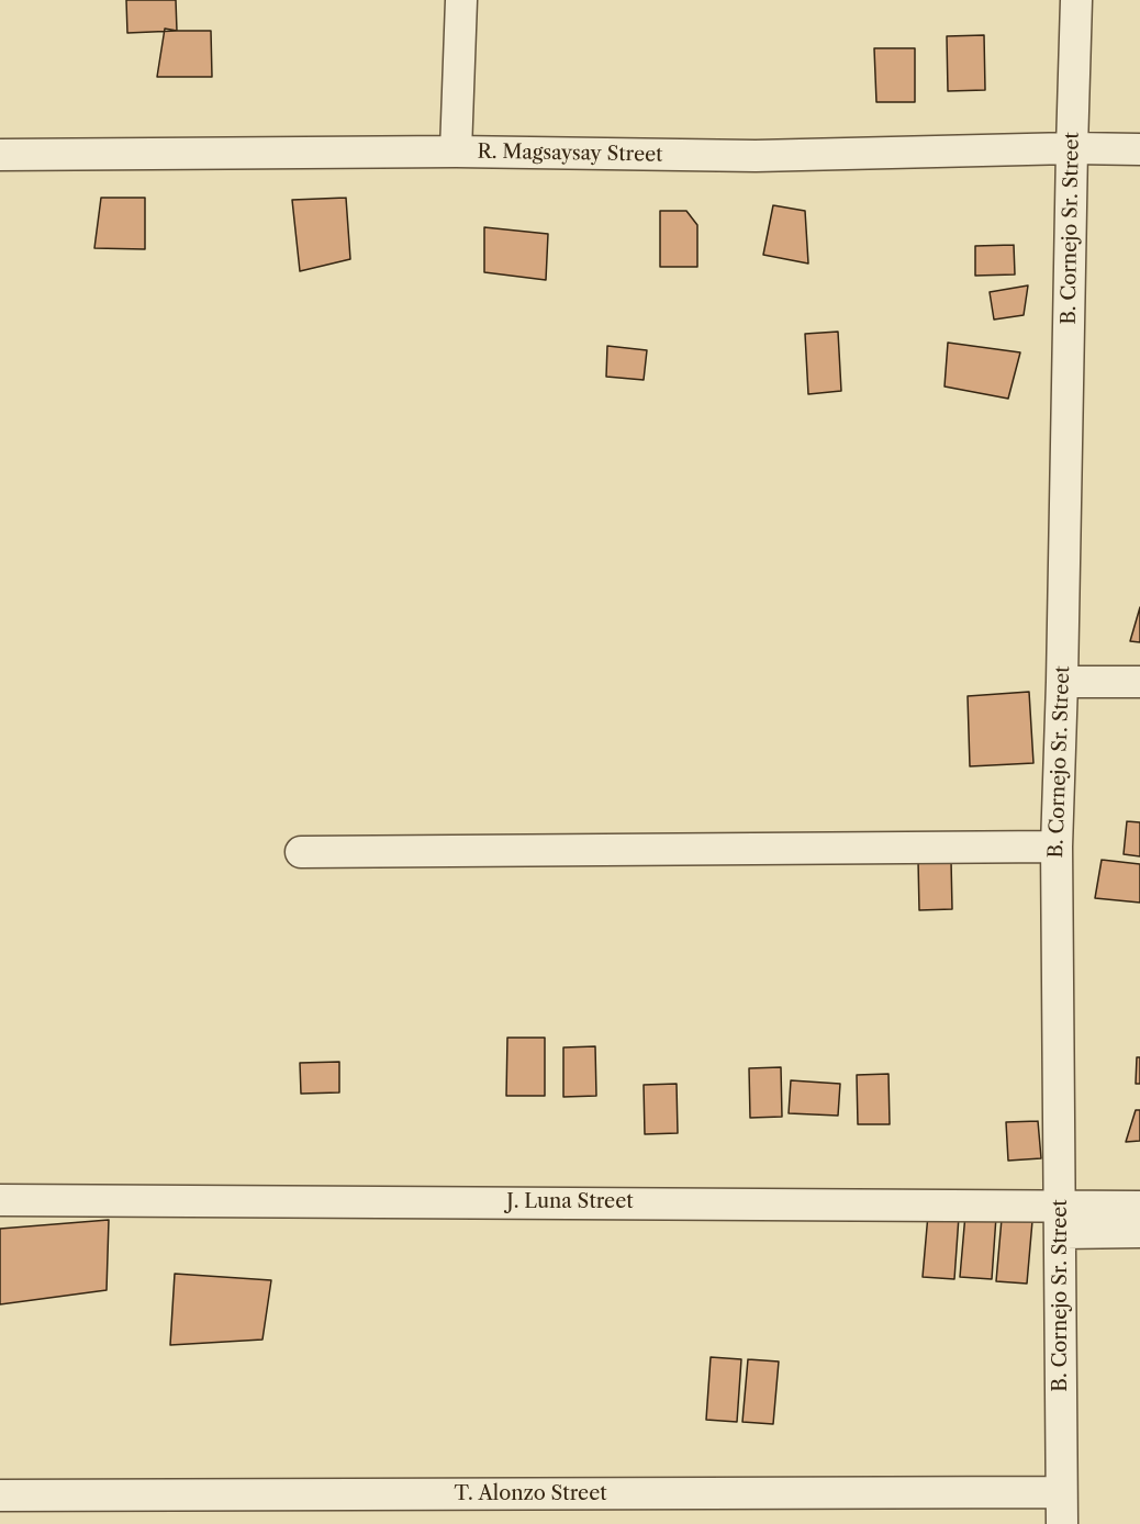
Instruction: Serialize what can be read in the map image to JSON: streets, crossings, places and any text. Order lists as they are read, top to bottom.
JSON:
{
  "streets": {
    "street": [
      "R. Magsaysay Street",
      "B. Cornejo Sr. Street",
      "J. Luna Street",
      "T. Alonzo Street"
    ]
  },
  "crossings": [
    ["R. Magsaysay Street", "B. Cornejo Sr. Street"],
    ["B. Cornejo Sr. Street", "J. Luna Street"],
    ["B. Cornejo Sr. Street", "T. Alonzo Street"]
  ]
}
